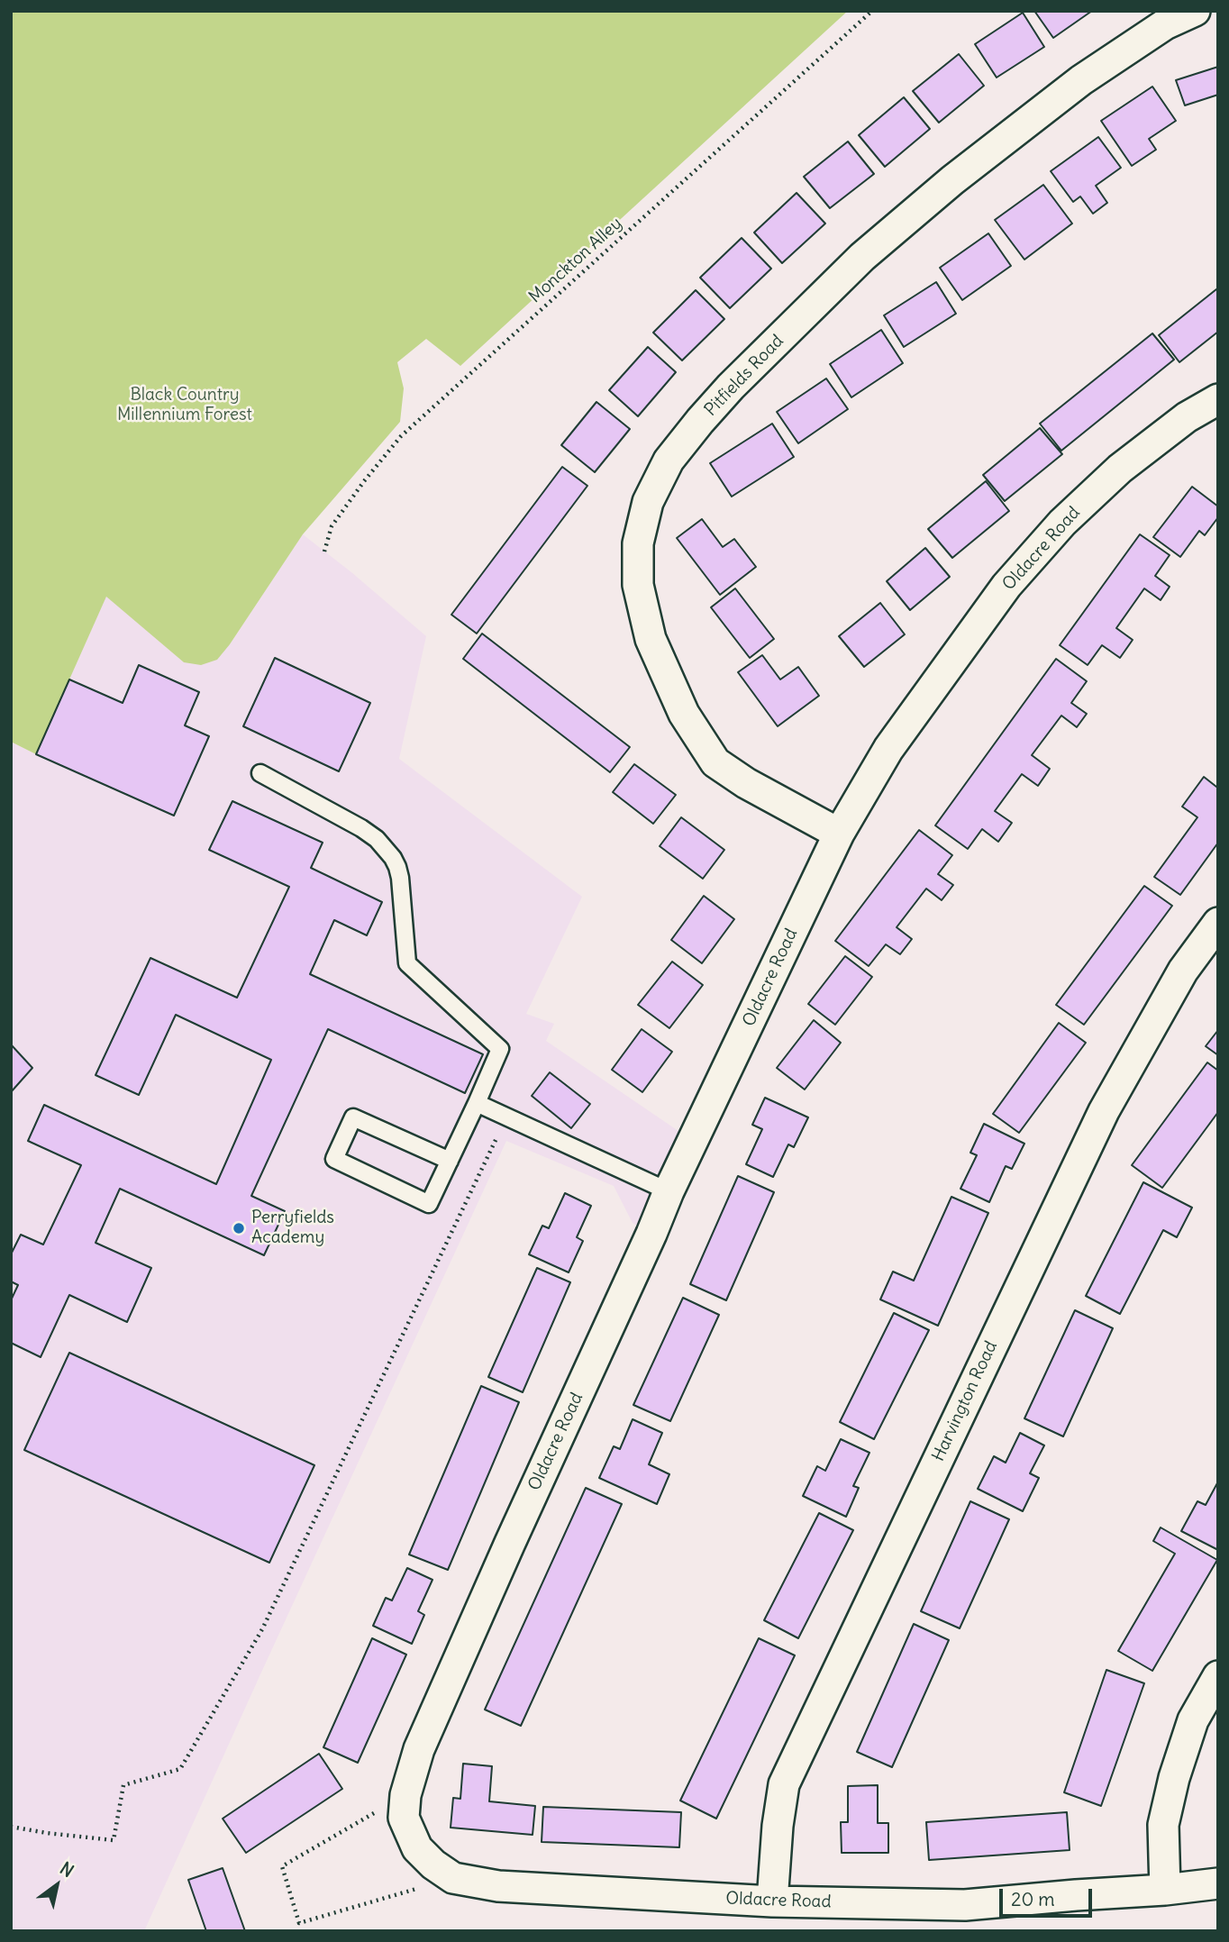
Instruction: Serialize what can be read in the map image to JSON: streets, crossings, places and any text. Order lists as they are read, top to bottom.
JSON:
{
  "streets": {
    "street": ["Pitfields Road", "Oldacre Road", "Harvington Road"],
    "path": ["Monckton Alley"]
  },
  "crossings": [
    ["Pitfields Road", "Oldacre Road"],
    ["Oldacre Road", "Harvington Road"]
  ],
  "parks": ["Black Country Millennium Forest"],
  "places": ["Perryfields Academy"],
  "scale_bar": "20 m",
  "north": "top right"
}
